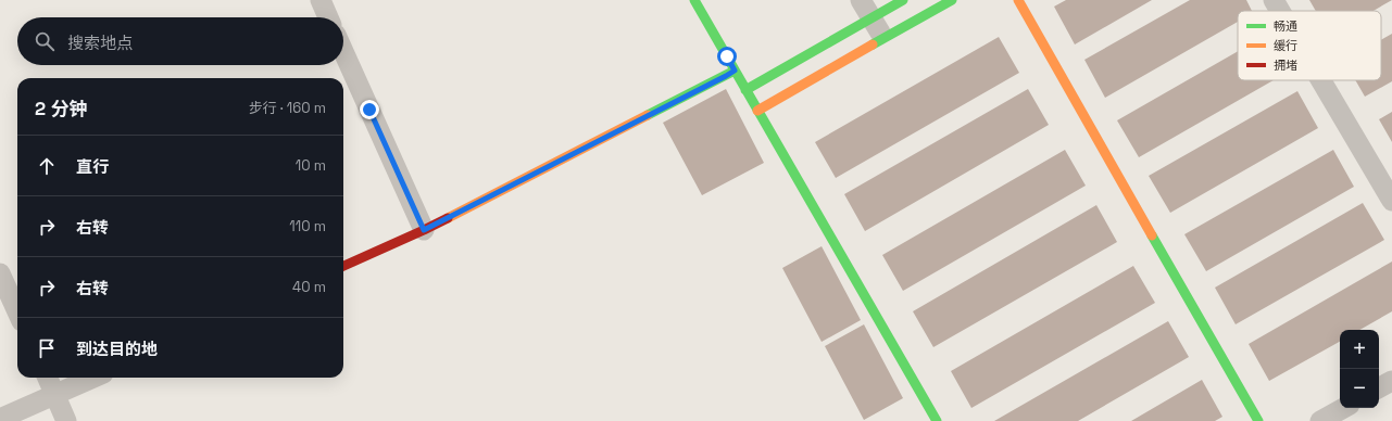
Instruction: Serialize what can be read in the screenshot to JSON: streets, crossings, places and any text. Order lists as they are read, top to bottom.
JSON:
{
  "legend": ["畅通", "缓行", "拥堵"],
  "page": {
    "search": "搜索地点",
    "heading": ["2 分钟", "步行 · 160 m"],
    "list": [
      ["直行", "10 m"],
      ["右转", "110 m"],
      ["右转", "40 m"],
      "到达目的地"
    ],
    "map_buttons": ["+", "−"]
  }
}
